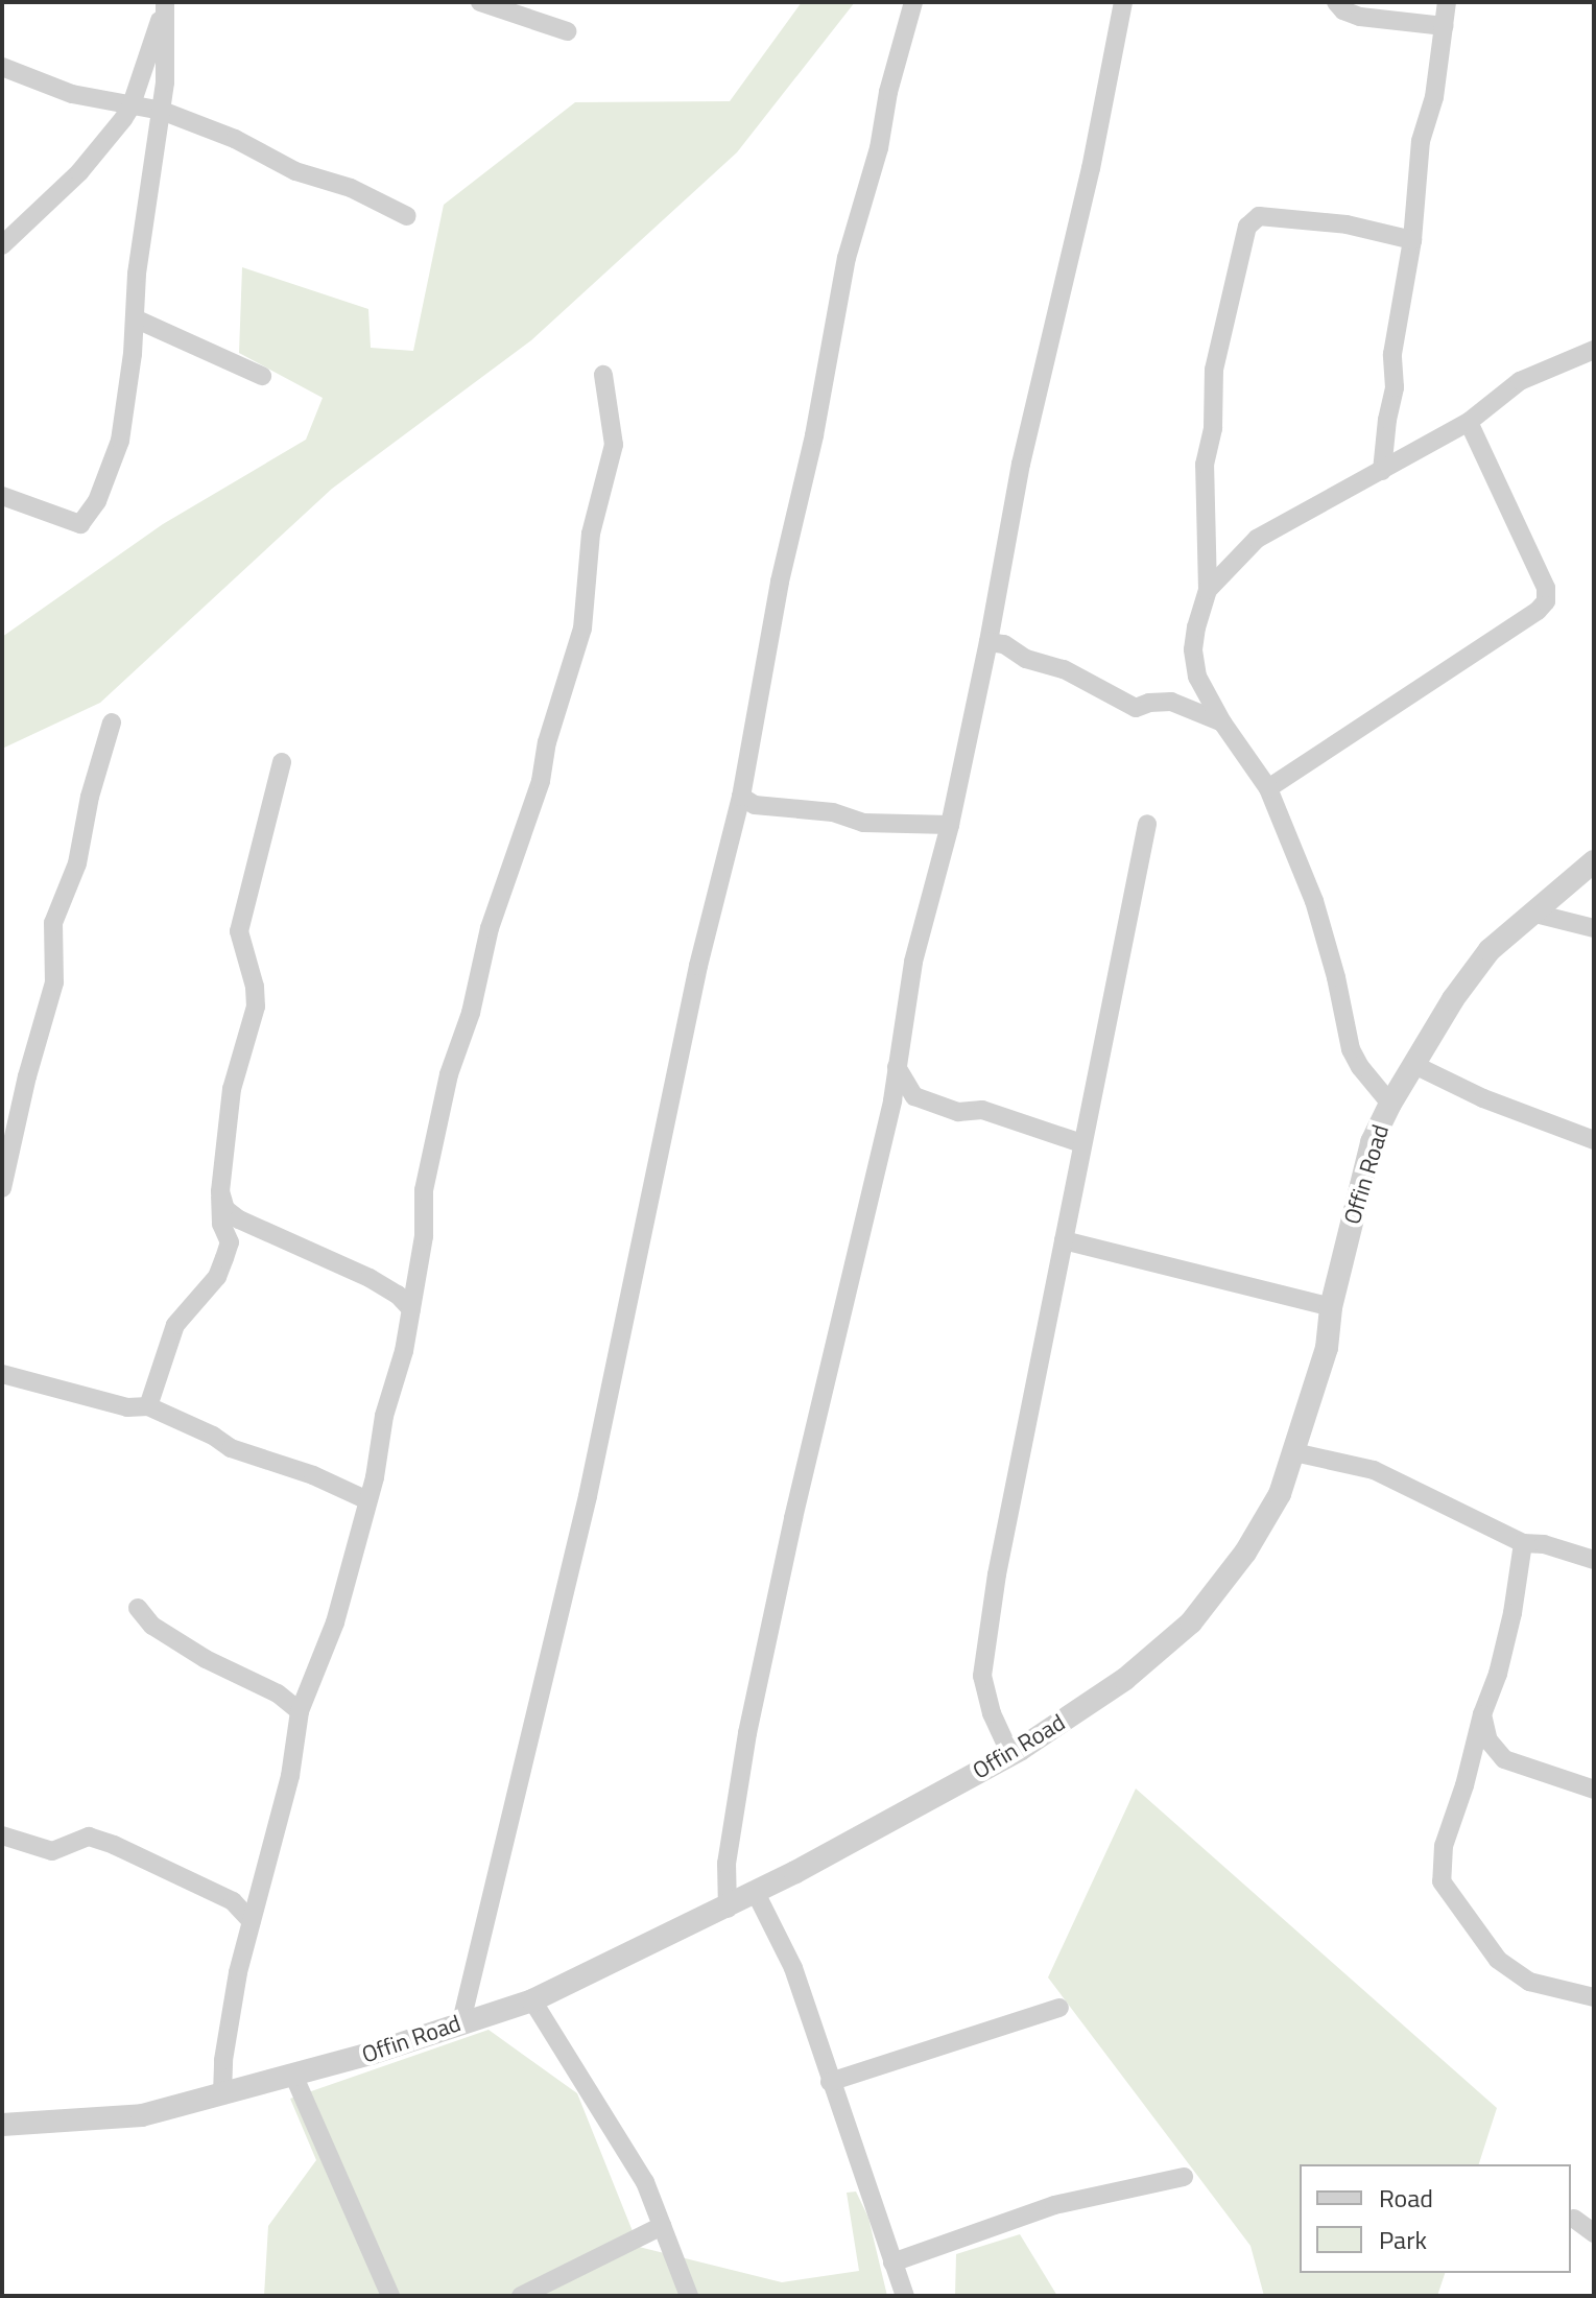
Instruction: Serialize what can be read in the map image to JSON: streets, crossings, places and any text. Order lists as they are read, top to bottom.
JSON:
{
  "streets": {
    "street": ["Offin Road"]
  },
  "legend": ["Road", "Park"]
}
